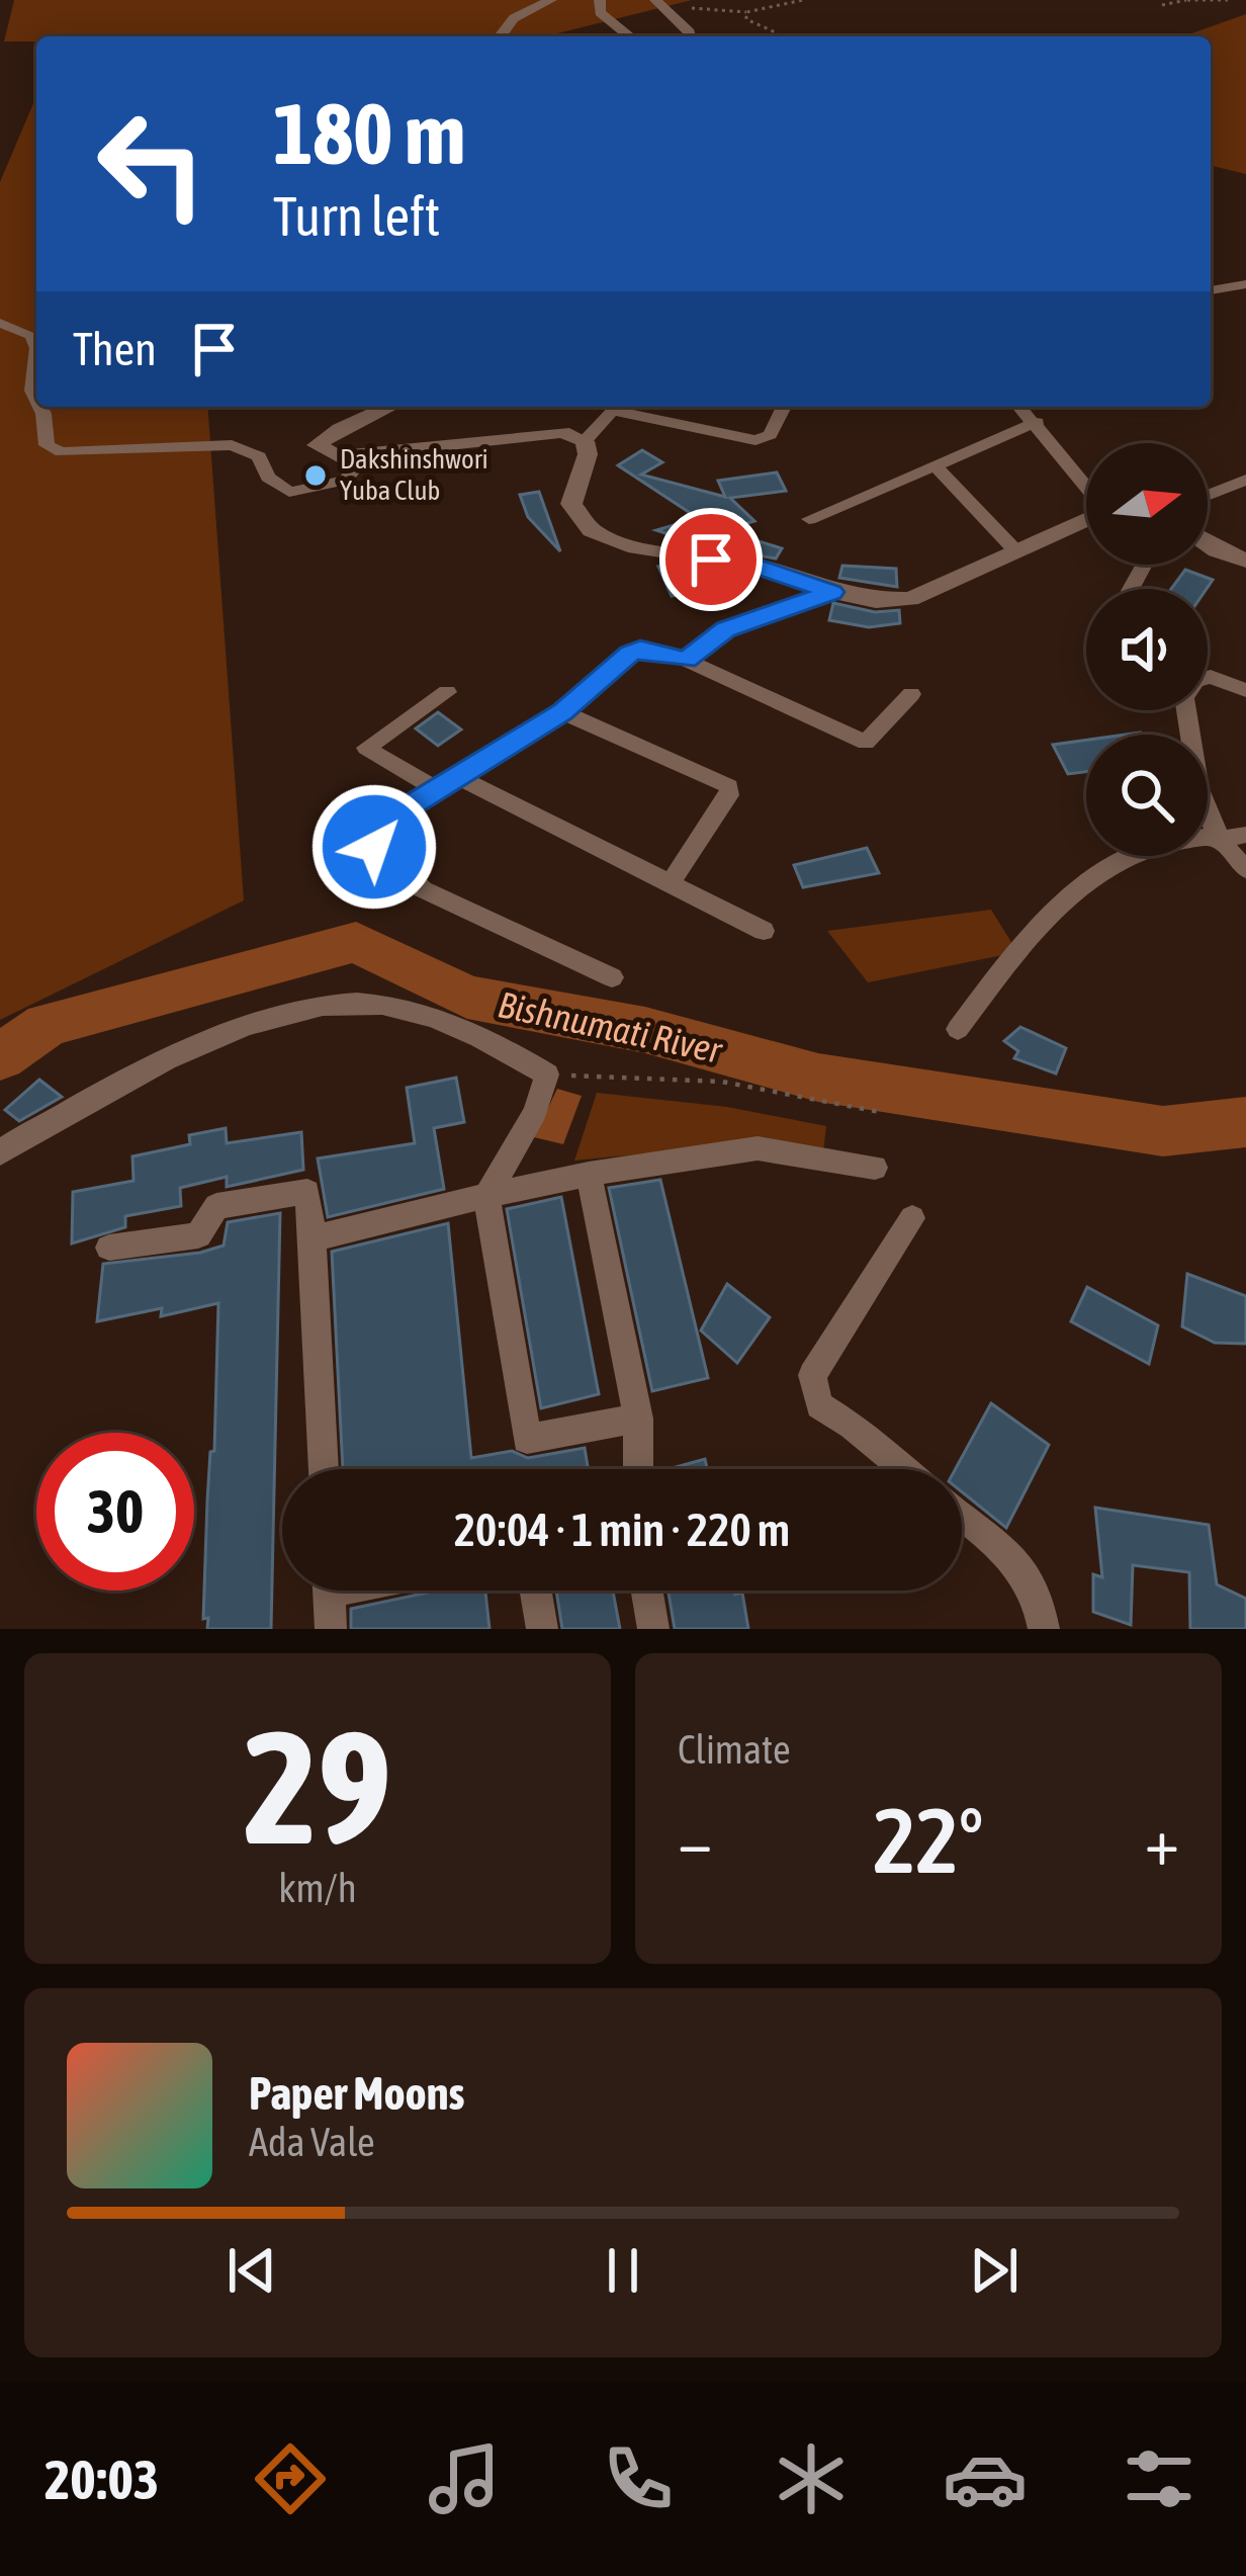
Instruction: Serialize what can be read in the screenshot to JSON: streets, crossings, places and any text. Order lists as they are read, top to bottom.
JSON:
{
  "water": ["Bishnumati River"],
  "places": ["Dakshinshwori Yuba Club"],
  "north": "right",
  "page": {
    "turn": ["180 m", "Turn left"],
    "then": "Then",
    "limit": "30",
    "trip": "20:04 · 1 min · 220 m",
    "tile": [
      ["29", "km/h"],
      "Climate"
    ],
    "heat": ["−", "22°", "+"],
    "song": ["Paper Moons", "Ada Vale"],
    "tabs": "20:03"
  }
}
